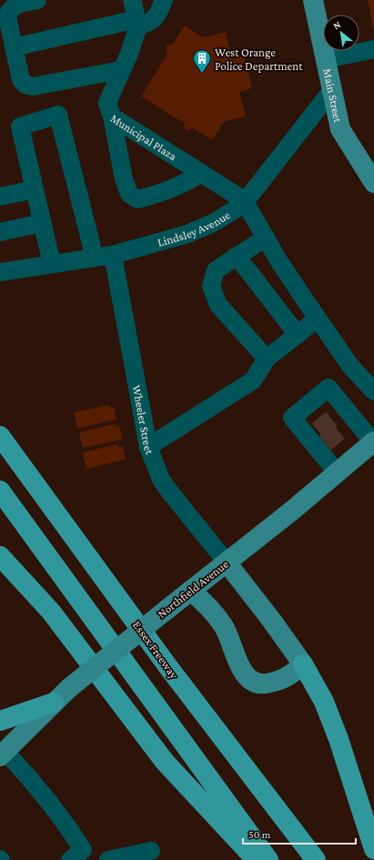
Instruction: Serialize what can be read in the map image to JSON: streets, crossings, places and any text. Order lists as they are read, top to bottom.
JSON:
{
  "streets": {
    "highway": ["Essex Freeway"],
    "main road": ["Main Street", "Northfield Avenue"],
    "street": ["Municipal Plaza", "Lindsley Avenue", "Wheeler Street"]
  },
  "crossings": [
    ["Main Street", "Lindsley Avenue"],
    ["Municipal Plaza", "Lindsley Avenue"],
    ["Lindsley Avenue", "Wheeler Street"],
    ["Wheeler Street", "Northfield Avenue"]
  ],
  "places": {
    "building": ["West Orange Police Department"]
  },
  "scale_bar": "50 m",
  "north": "top left"
}
